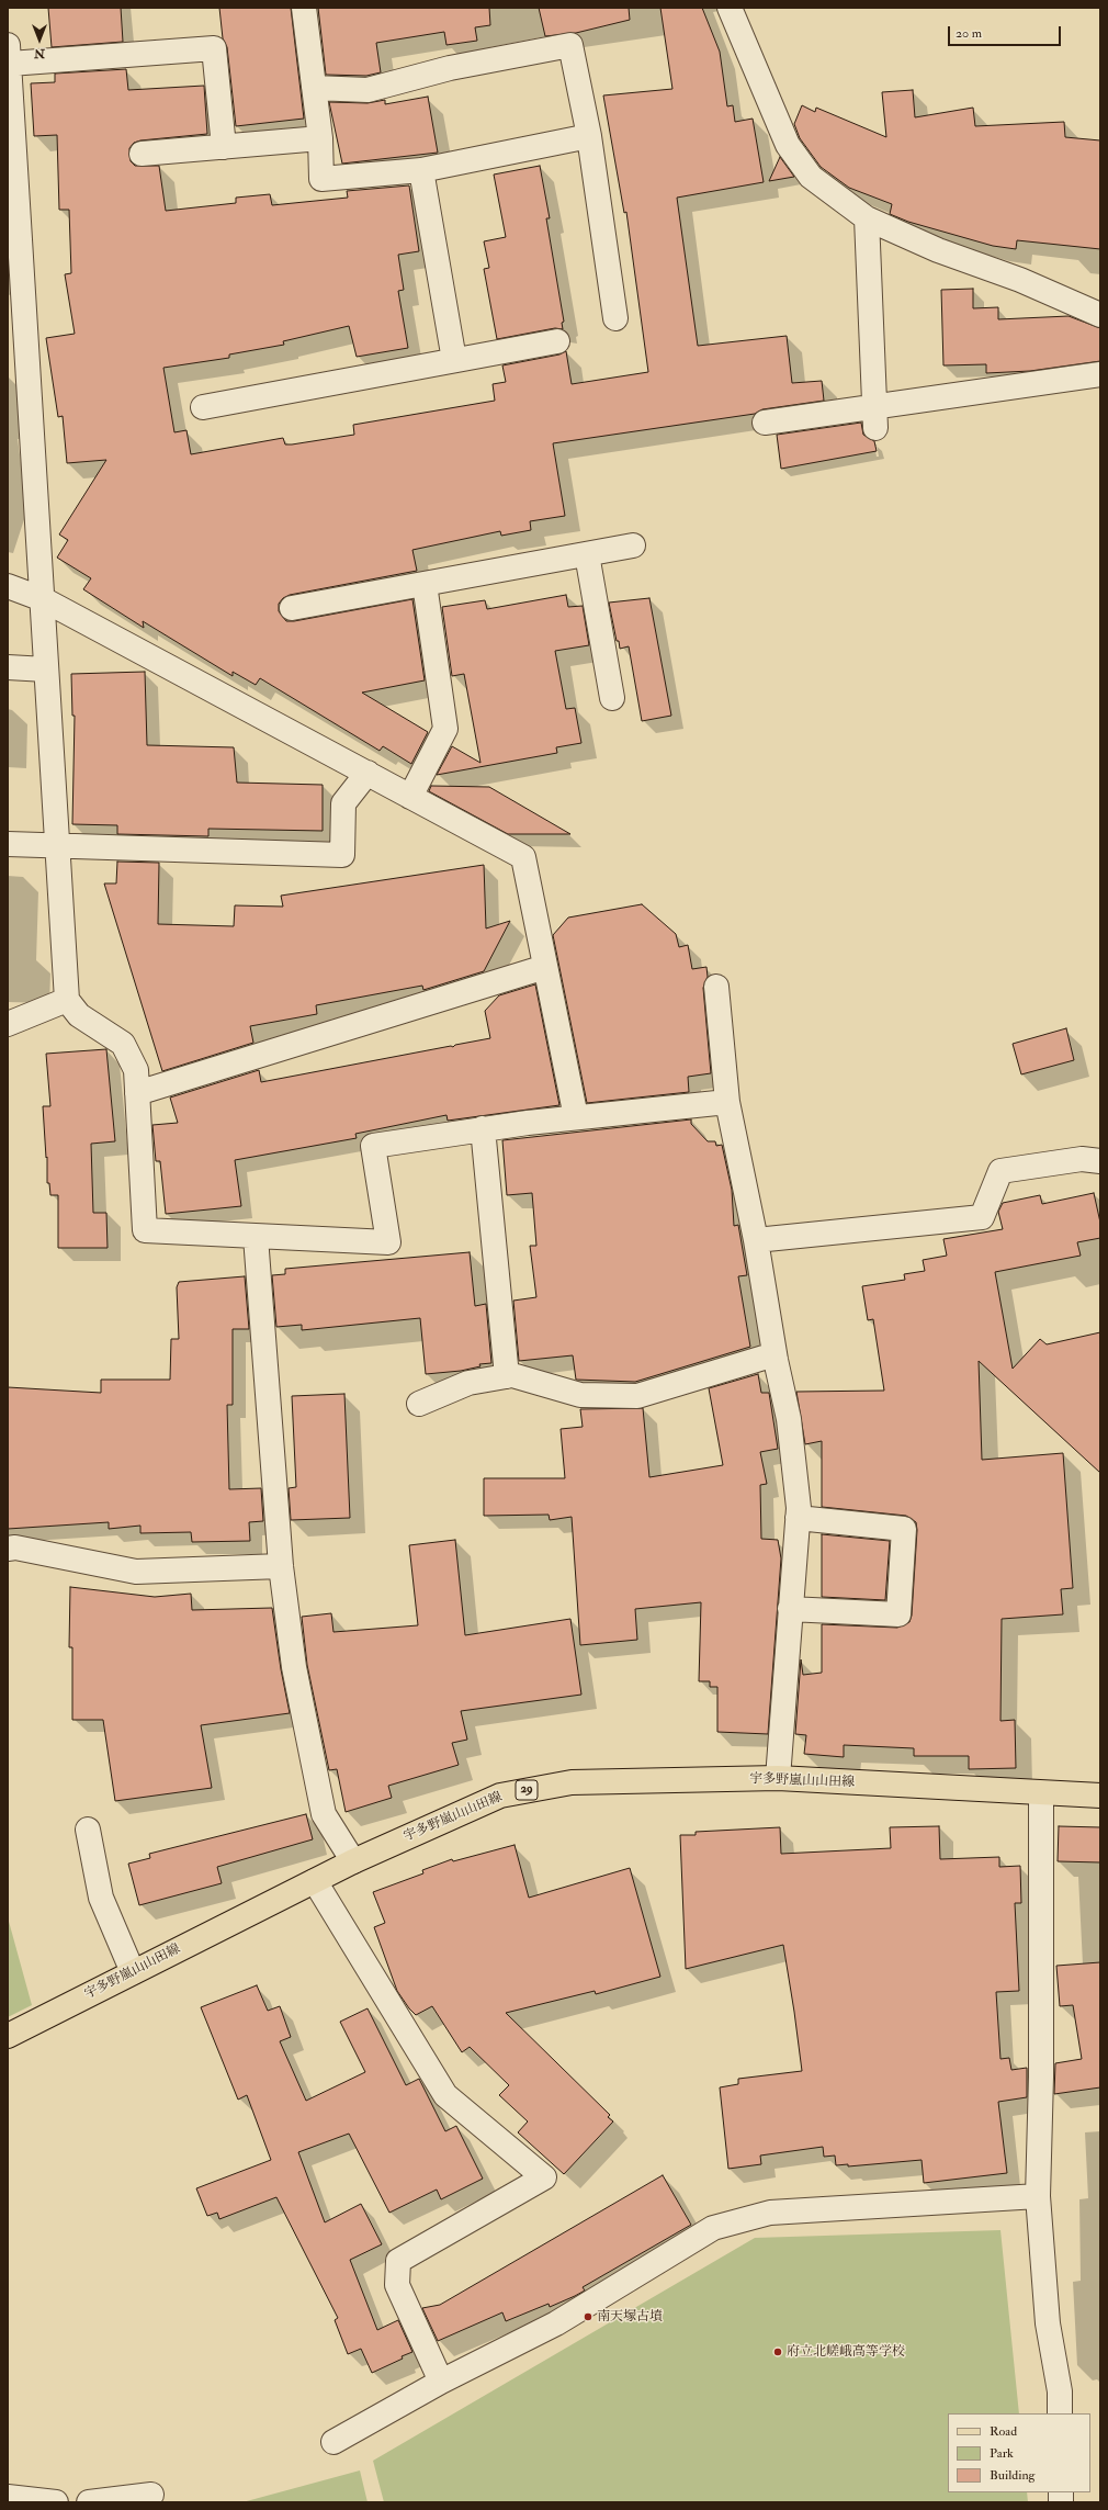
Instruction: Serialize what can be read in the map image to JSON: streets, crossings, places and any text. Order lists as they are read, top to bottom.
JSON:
{
  "streets": {
    "main road": ["宇多野嵐山山田線", "29"]
  },
  "places": ["南天塚古墳", "府立北嵯峨高等学校"],
  "legend": ["Road", "Park", "Building"],
  "scale_bar": "20 m",
  "north": "bottom"
}
